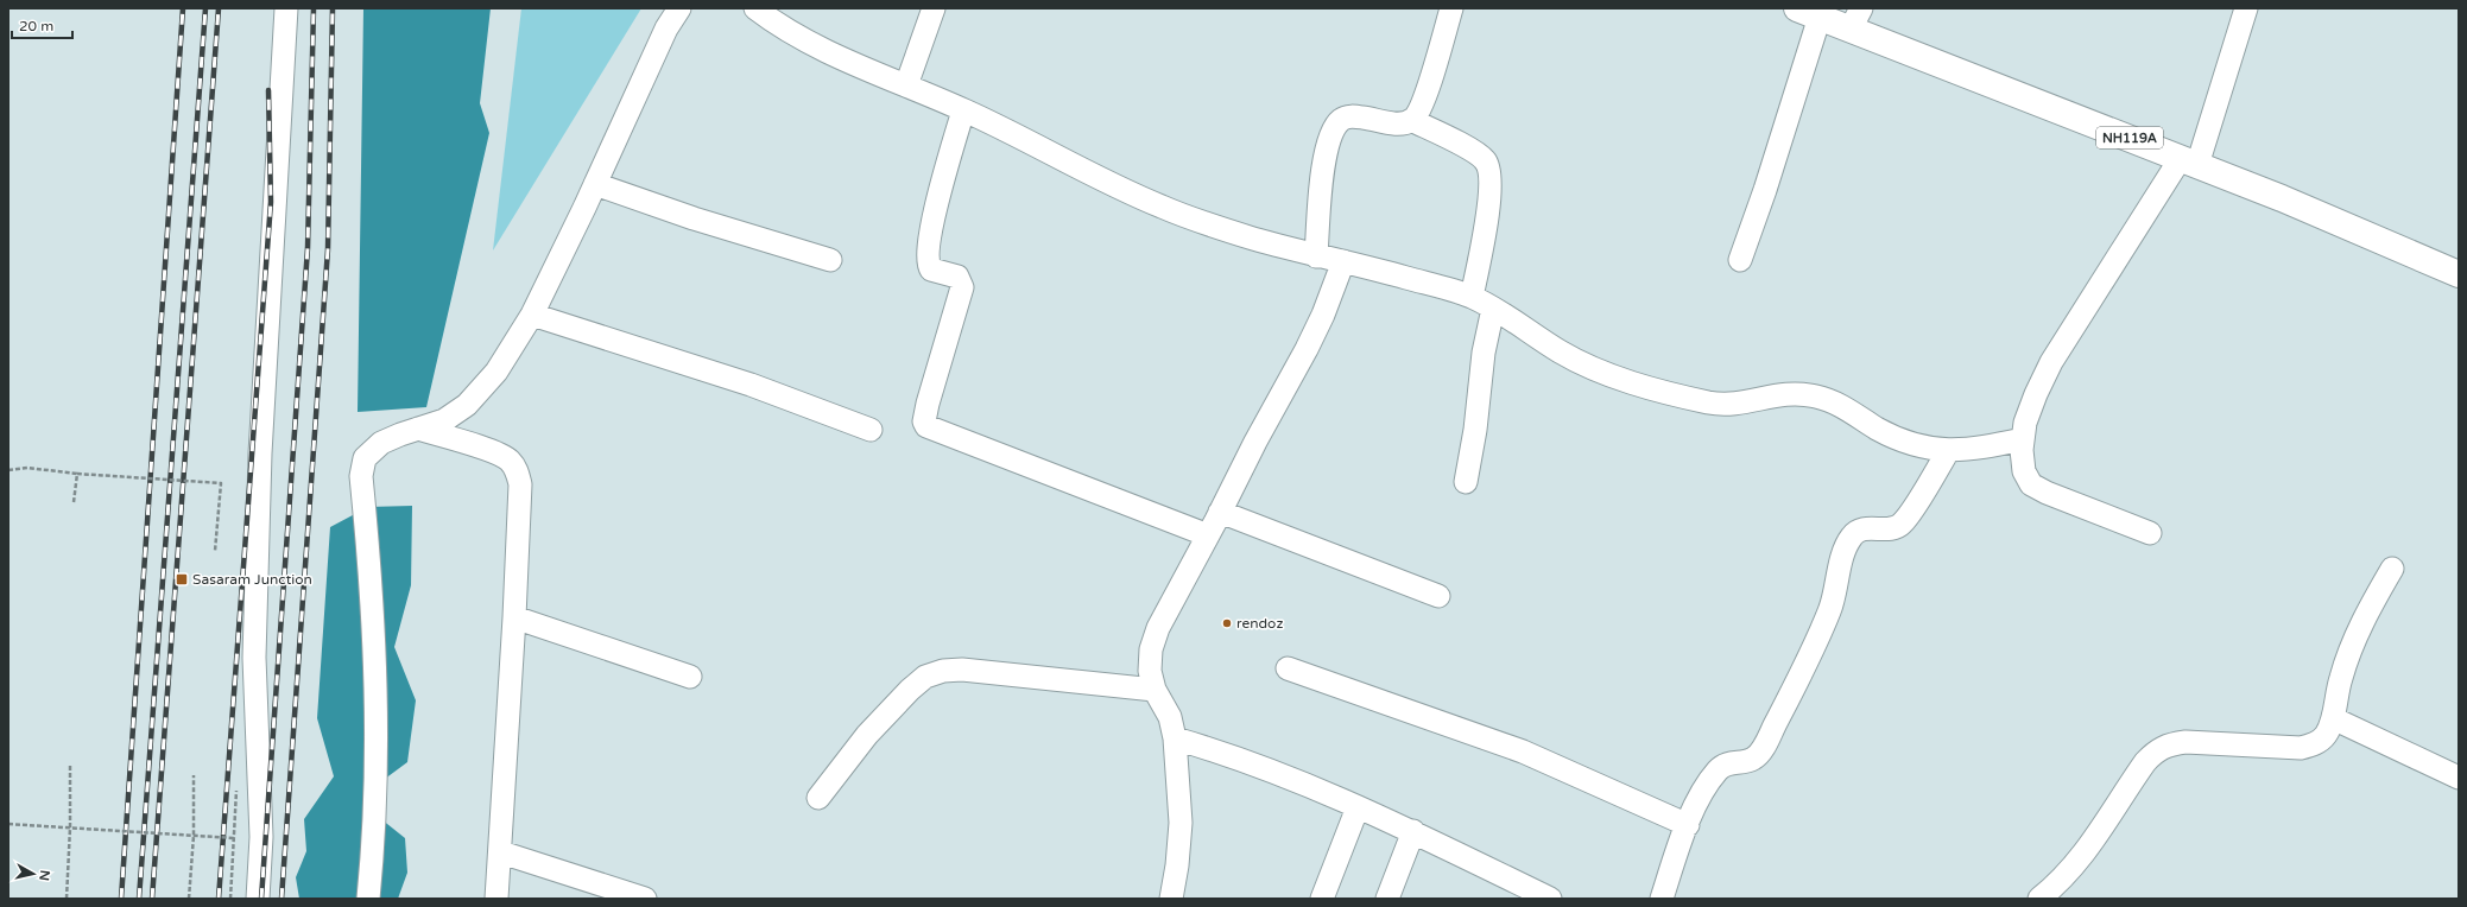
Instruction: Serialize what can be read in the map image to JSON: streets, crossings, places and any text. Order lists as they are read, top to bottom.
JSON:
{
  "streets": {
    "highway": ["NH119A"]
  },
  "places": {
    "transit": ["Sasaram Junction"],
    "other": ["rendoz"]
  },
  "scale_bar": "20 m",
  "north": "right"
}
